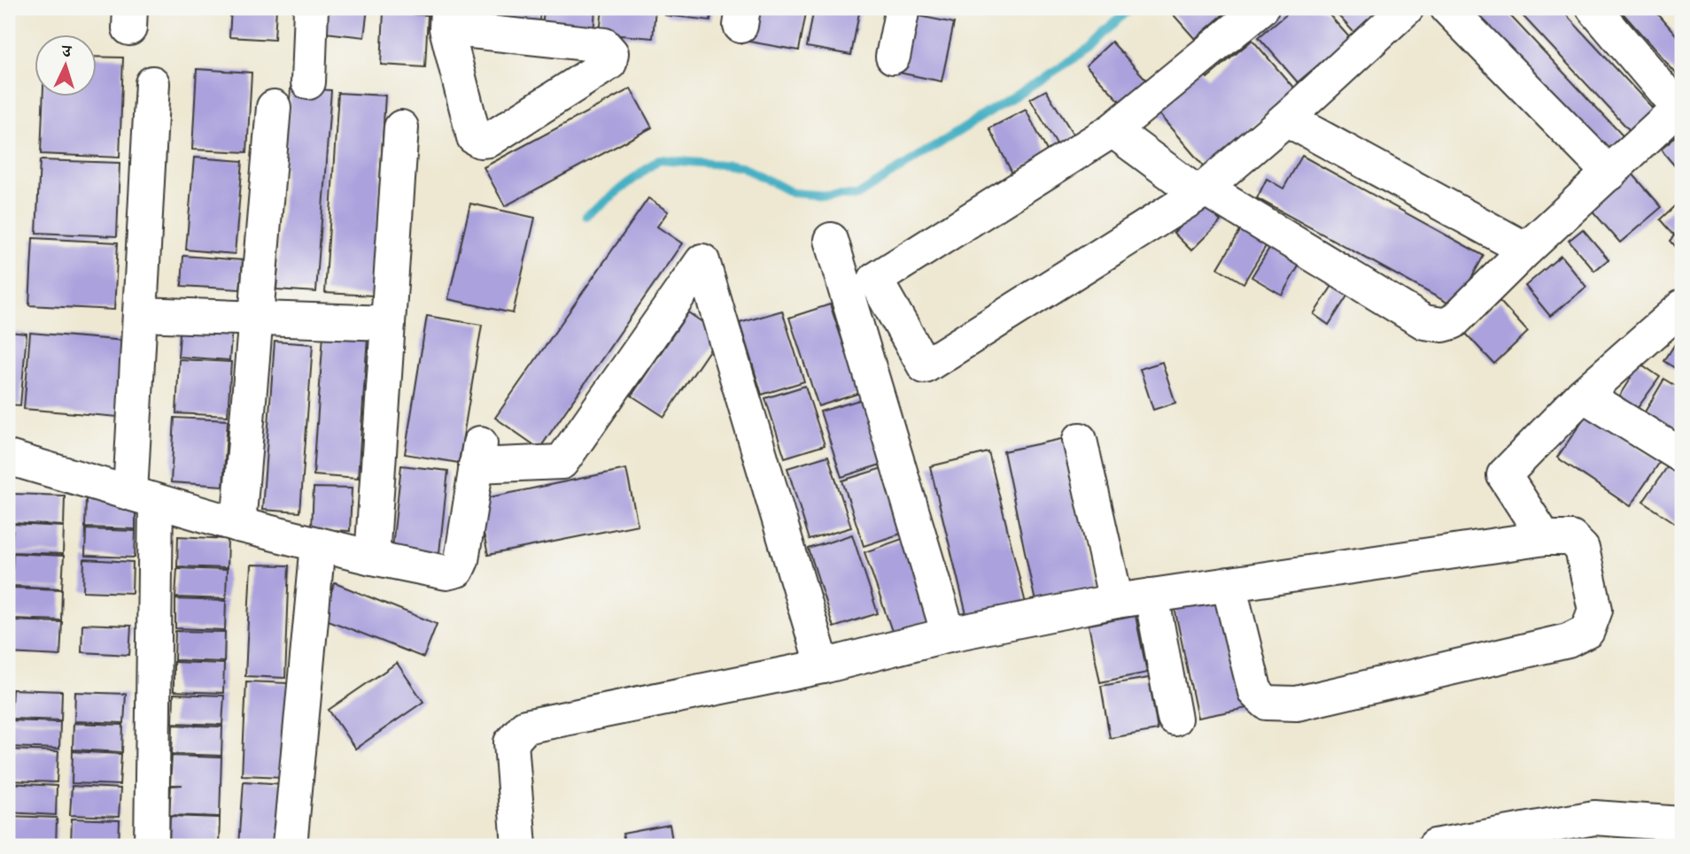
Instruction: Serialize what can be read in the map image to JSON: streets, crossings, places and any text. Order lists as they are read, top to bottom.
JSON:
{
  "north": "top"
}
